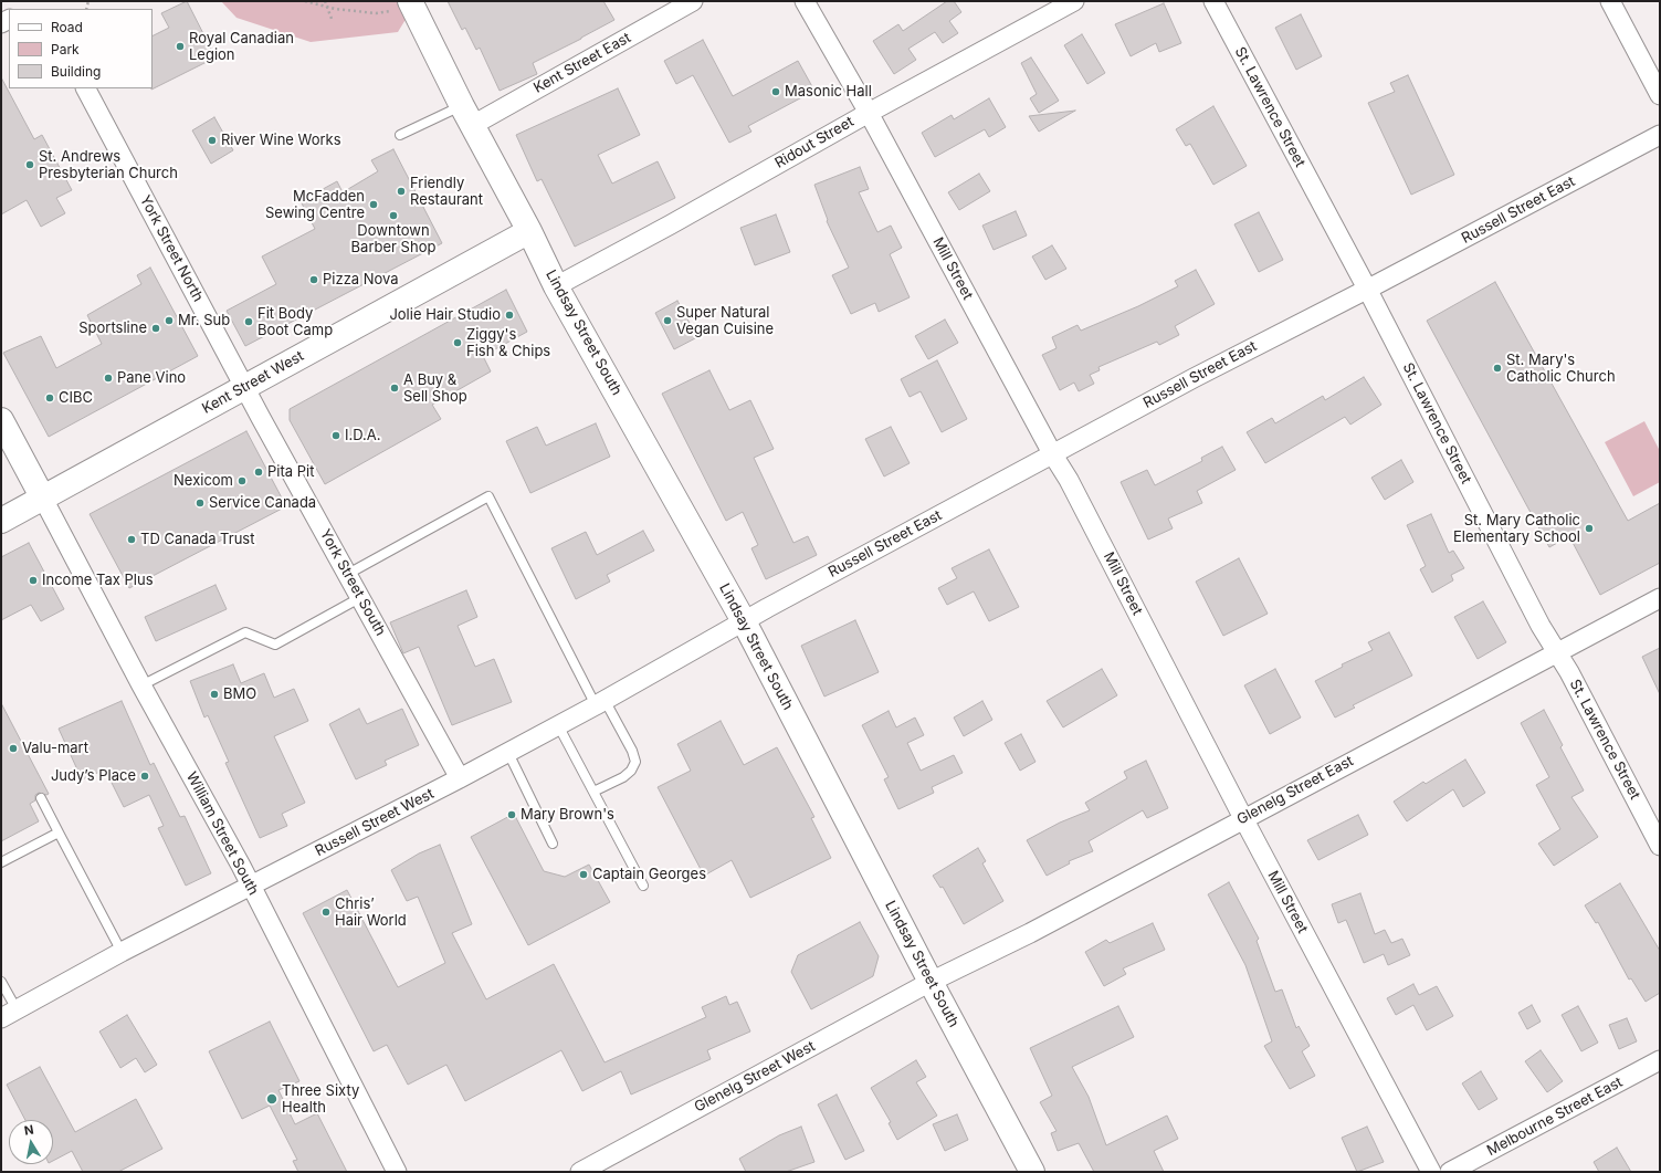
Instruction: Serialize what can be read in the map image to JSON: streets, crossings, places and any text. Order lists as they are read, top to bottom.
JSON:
{
  "streets": {
    "main road": ["Lindsay Street South", "Kent Street West"],
    "street": [
      "Kent Street East",
      "St. Lawrence Street",
      "Ridout Street",
      "Russell Street East",
      "York Street North",
      "Mill Street",
      "York Street South",
      "Glenelg Street East",
      "Russell Street West",
      "William Street South",
      "Glenelg Street West",
      "Melbourne Street East"
    ]
  },
  "crossings": [
    ["Kent Street East", "Lindsay Street South"],
    ["St. Lawrence Street", "Russell Street East"],
    ["St. Lawrence Street", "Glenelg Street East"],
    ["Ridout Street", "Mill Street"],
    ["Ridout Street", "Lindsay Street South"],
    ["Russell Street East", "Mill Street"],
    ["Russell Street East", "Lindsay Street South"],
    ["Russell Street East", "Russell Street West"],
    ["York Street North", "Kent Street West"],
    ["York Street North", "York Street South"],
    ["Mill Street", "Glenelg Street East"],
    ["Lindsay Street South", "Kent Street West"],
    ["Lindsay Street South", "Glenelg Street East"],
    ["Lindsay Street South", "Russell Street West"],
    ["Lindsay Street South", "Glenelg Street West"],
    ["Kent Street West", "York Street South"],
    ["Kent Street West", "William Street South"],
    ["York Street South", "Russell Street West"],
    ["Glenelg Street East", "Glenelg Street West"],
    ["Russell Street West", "William Street South"]
  ],
  "places": [
    "Royal Canadian Legion",
    "Masonic Hall",
    "River Wine Works",
    "St. Andrews Presbyterian Church",
    "Friendly Restaurant",
    "McFadden Sewing Centre",
    "Downtown Barber Shop",
    "Pizza Nova",
    "Jolie Hair Studio",
    "Mr. Sub",
    "Super Natural Vegan Cuisine",
    "Fit Body Boot Camp",
    "Sportsline",
    "Ziggy's Fish & Chips",
    "St. Mary's Catholic Church",
    "Pane Vino",
    "A Buy & Sell Shop",
    "CIBC",
    "I.D.A.",
    "Pita Pit",
    "Nexicom",
    "Service Canada",
    "St. Mary Catholic Elementary School",
    "TD Canada Trust",
    "Income Tax Plus",
    "BMO",
    "Valu-mart",
    "Judy’s Place",
    "Mary Brown's",
    "Captain Georges",
    "Chris’ Hair World",
    "Three Sixty Health"
  ],
  "legend": ["Road", "Park", "Building"],
  "north": "top"
}
